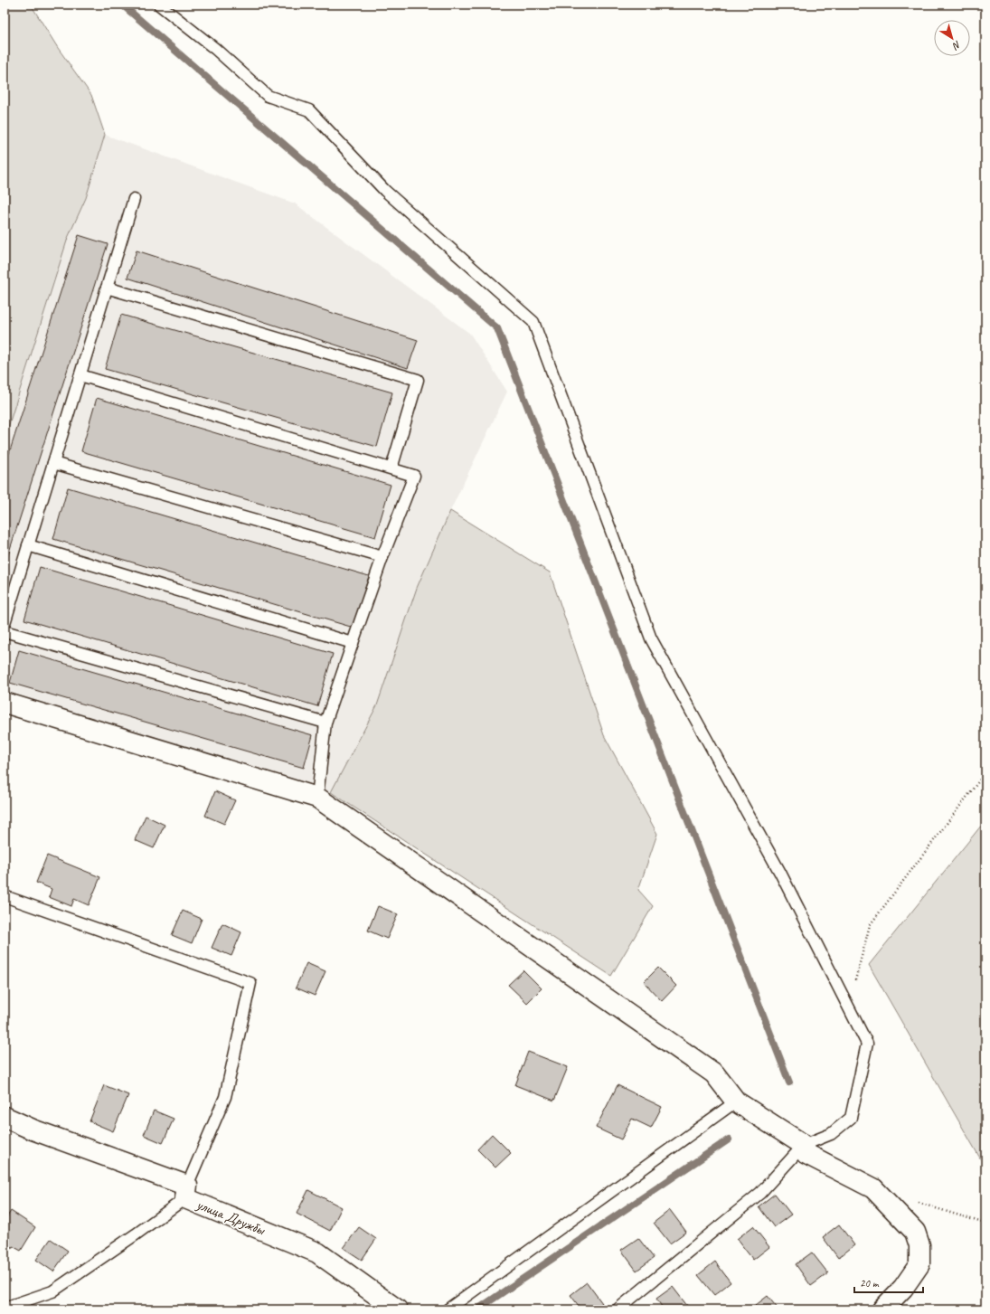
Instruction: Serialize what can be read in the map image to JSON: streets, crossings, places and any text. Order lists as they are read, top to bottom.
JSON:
{
  "streets": {
    "street": ["улица Дружбы"]
  },
  "scale_bar": "20 m",
  "north": "bottom right"
}
